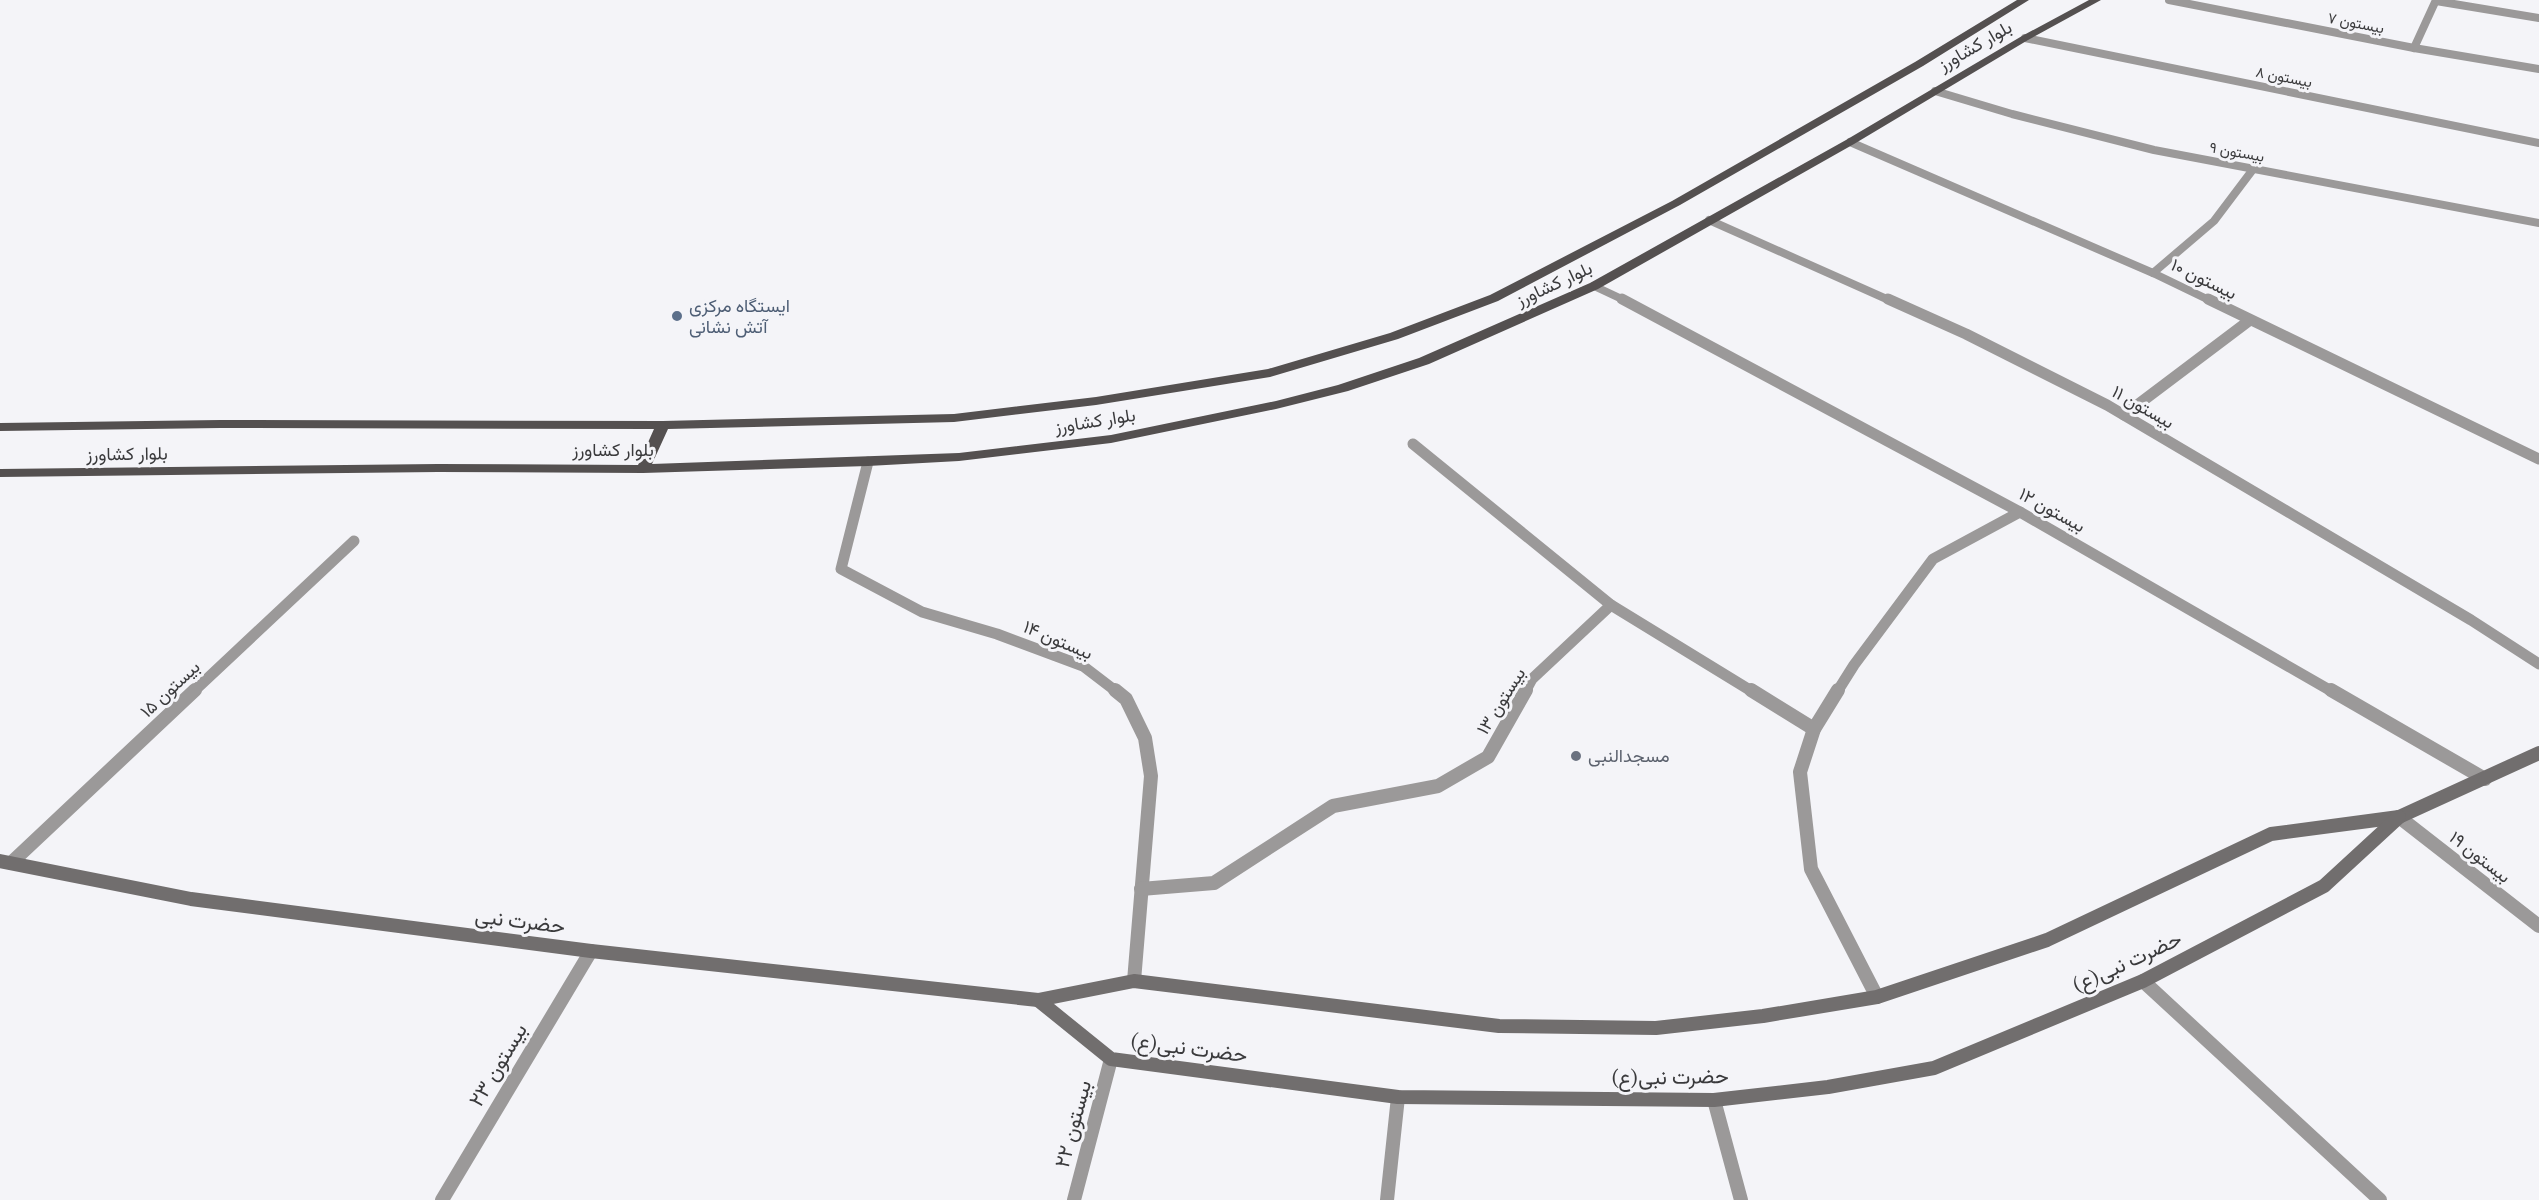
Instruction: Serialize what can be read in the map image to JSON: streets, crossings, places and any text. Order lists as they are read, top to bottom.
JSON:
{
  "streets": {
    "main road": ["بلوار کشاورز"],
    "street": [
      "بیستون ۷",
      "بیستون ۸",
      "بیستون ۹",
      "بیستون ۱۰",
      "بیستون ۱۱",
      "بیستون ۱۲",
      "بیستون ۱۴",
      "بیستون ۱۵",
      "بیستون ۱۳",
      "بیستون ۱۹",
      "حضرت نبی",
      "حضرت نبی(ع)",
      "بیستون ۲۳",
      "بیستون ۲۲"
    ]
  },
  "crossings": [
    ["بلوار کشاورز", "بیستون ۸"],
    ["بلوار کشاورز", "بیستون ۹"],
    ["بلوار کشاورز", "بیستون ۱۰"],
    ["بلوار کشاورز", "بیستون ۱۱"],
    ["بلوار کشاورز", "بیستون ۱۲"],
    ["بلوار کشاورز", "بیستون ۱۴"],
    ["بیستون ۱۲", "حضرت نبی(ع)"],
    ["بیستون ۱۴", "بیستون ۱۳"],
    ["بیستون ۱۴", "حضرت نبی(ع)"],
    ["بیستون ۱۵", "حضرت نبی"],
    ["بیستون ۱۹", "حضرت نبی(ع)"],
    ["حضرت نبی", "حضرت نبی(ع)"],
    ["حضرت نبی", "بیستون ۲۳"],
    ["حضرت نبی(ع)", "بیستون ۲۲"]
  ],
  "places": ["ایستگاه مرکزی آتش نشانی", "مسجدالنبی"]
}
